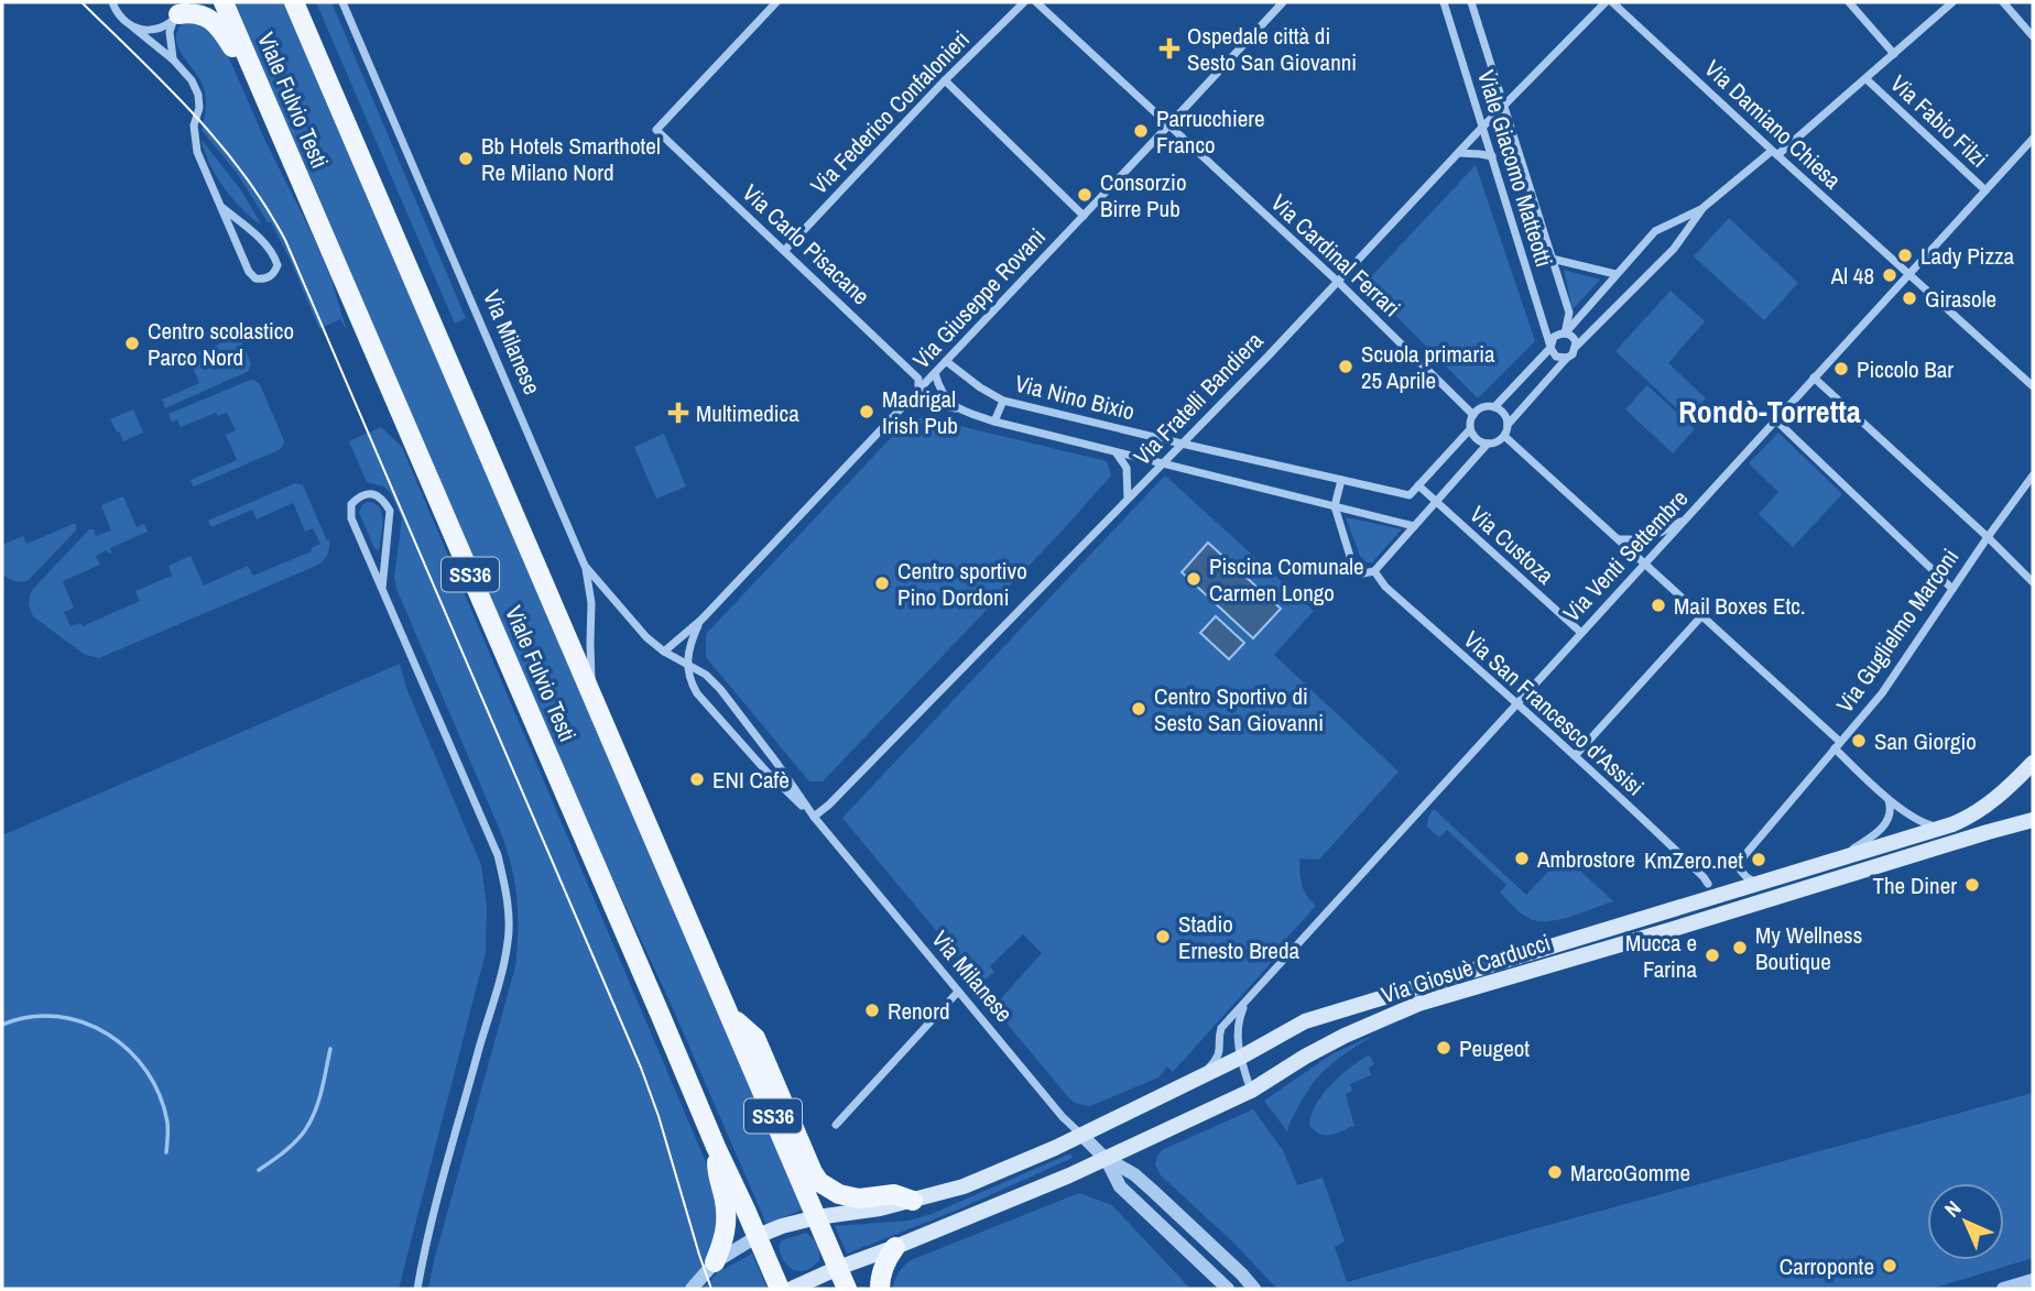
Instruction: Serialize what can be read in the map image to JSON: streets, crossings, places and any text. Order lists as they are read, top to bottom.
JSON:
{
  "streets": {
    "main road": ["Viale Fulvio Testi", "SS36", "Via Giosuè Carducci"],
    "street": [
      "Via Federico Confalonieri",
      "Via Fabio Filzi",
      "Via Damiano Chiesa",
      "Viale Giacomo Matteotti",
      "Via Carlo Pisacane",
      "Via Cardinal Ferrari",
      "Via Giuseppe Rovani",
      "Via Milanese",
      "Via Nino Bixio",
      "Via Fratelli Bandiera",
      "Via Custoza",
      "Via Venti Settembre",
      "Via Guglielmo Marconi",
      "Via San Francesco d'Assisi"
    ]
  },
  "crossings": [
    ["Viale Fulvio Testi", "Via Giosuè Carducci"],
    ["Via Federico Confalonieri", "Via Carlo Pisacane"],
    ["Via Fabio Filzi", "Via Venti Settembre"],
    ["Via Damiano Chiesa", "Via Venti Settembre"],
    ["Viale Giacomo Matteotti", "Via Fratelli Bandiera"],
    ["Via Carlo Pisacane", "Via Giuseppe Rovani"],
    ["Via Carlo Pisacane", "Via Nino Bixio"],
    ["Via Cardinal Ferrari", "Via Giuseppe Rovani"],
    ["Via Cardinal Ferrari", "Via Fratelli Bandiera"],
    ["Via Giuseppe Rovani", "Via Milanese"],
    ["Via Giuseppe Rovani", "Via Nino Bixio"],
    ["Via Milanese", "Via Fratelli Bandiera"],
    ["Via Milanese", "Via Giosuè Carducci"],
    ["Via Nino Bixio", "Via Fratelli Bandiera"],
    ["Via Nino Bixio", "Via Custoza"],
    ["Via Custoza", "Via Venti Settembre"],
    ["Via Venti Settembre", "Via San Francesco d'Assisi"],
    ["Via Venti Settembre", "Via Giosuè Carducci"],
    ["Via Guglielmo Marconi", "Via Giosuè Carducci"]
  ],
  "districts": ["Rondò-Torretta"],
  "places": {
    "health": ["Ospedale città di Sesto San Giovanni", "Multimedica"],
    "other": [
      "Parrucchiere Franco",
      "Bb Hotels Smarthotel Re Milano Nord",
      "Consorzio Birre Pub",
      "Lady Pizza",
      "Al 48",
      "Girasole",
      "Centro scolastico Parco Nord",
      "Scuola primaria 25 Aprile",
      "Piccolo Bar",
      "Madrigal Irish Pub",
      "Piscina Comunale Carmen Longo",
      "Centro sportivo Pino Dordoni",
      "Mail Boxes Etc.",
      "Centro Sportivo di Sesto San Giovanni",
      "San Giorgio",
      "ENI Cafè",
      "Ambrostore",
      "KmZero.net",
      "The Diner",
      "Stadio Ernesto Breda",
      "My Wellness Boutique",
      "Mucca e Farina",
      "Renord",
      "Peugeot",
      "MarcoGomme",
      "Carroponte"
    ]
  },
  "north": "top left"
}
